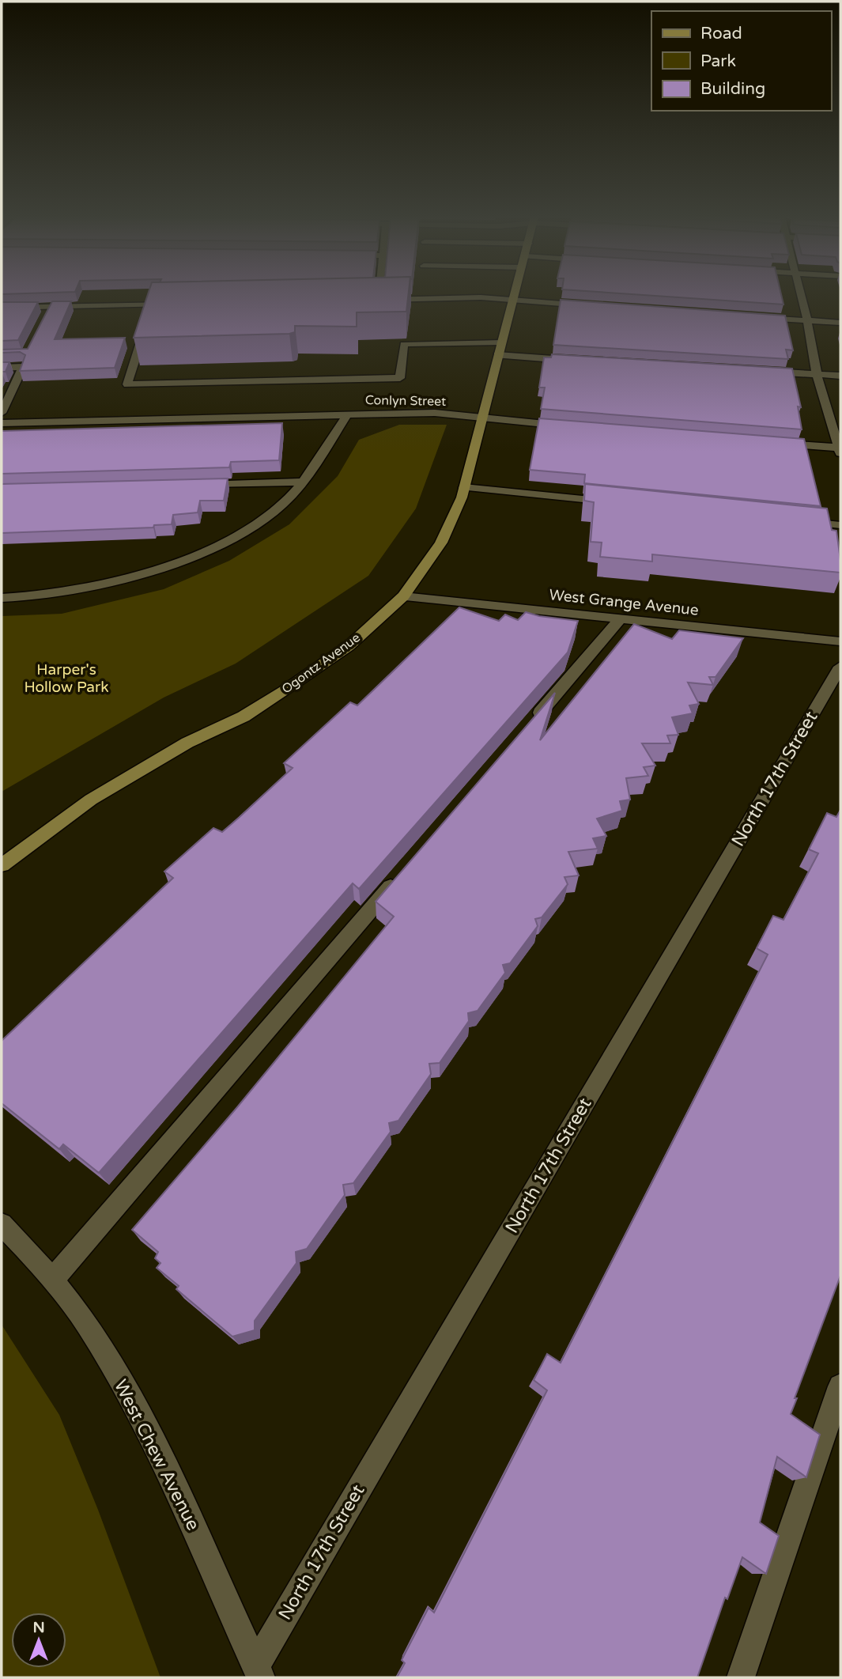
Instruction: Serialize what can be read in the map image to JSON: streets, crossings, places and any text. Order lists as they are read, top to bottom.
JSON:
{
  "streets": {
    "main road": ["Ogontz Avenue"],
    "street": [
      "Conlyn Street",
      "West Grange Avenue",
      "North 17th Street",
      "West Chew Avenue"
    ]
  },
  "crossings": [
    ["Conlyn Street", "Ogontz Avenue"],
    ["West Grange Avenue", "Ogontz Avenue"],
    ["North 17th Street", "West Chew Avenue"]
  ],
  "parks": ["Harper's Hollow Park"],
  "legend": ["Road", "Park", "Building"],
  "north": "top"
}
